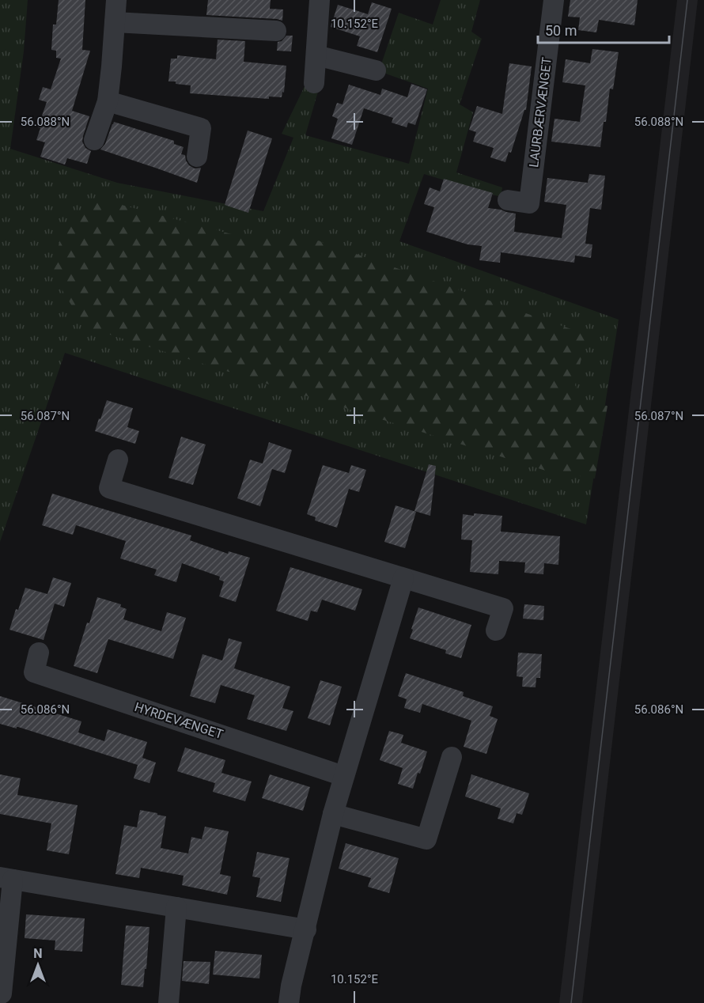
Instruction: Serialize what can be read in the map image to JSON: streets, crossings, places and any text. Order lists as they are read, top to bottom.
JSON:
{
  "streets": {
    "street": ["LAURBÆRVÆNGET", "HYRDEVÆNGET"]
  },
  "scale_bar": "50 m",
  "north": "top",
  "coordinates": [
    "10.152°E",
    "56.088°N",
    "56.087°N",
    "56.086°N"
  ]
}
